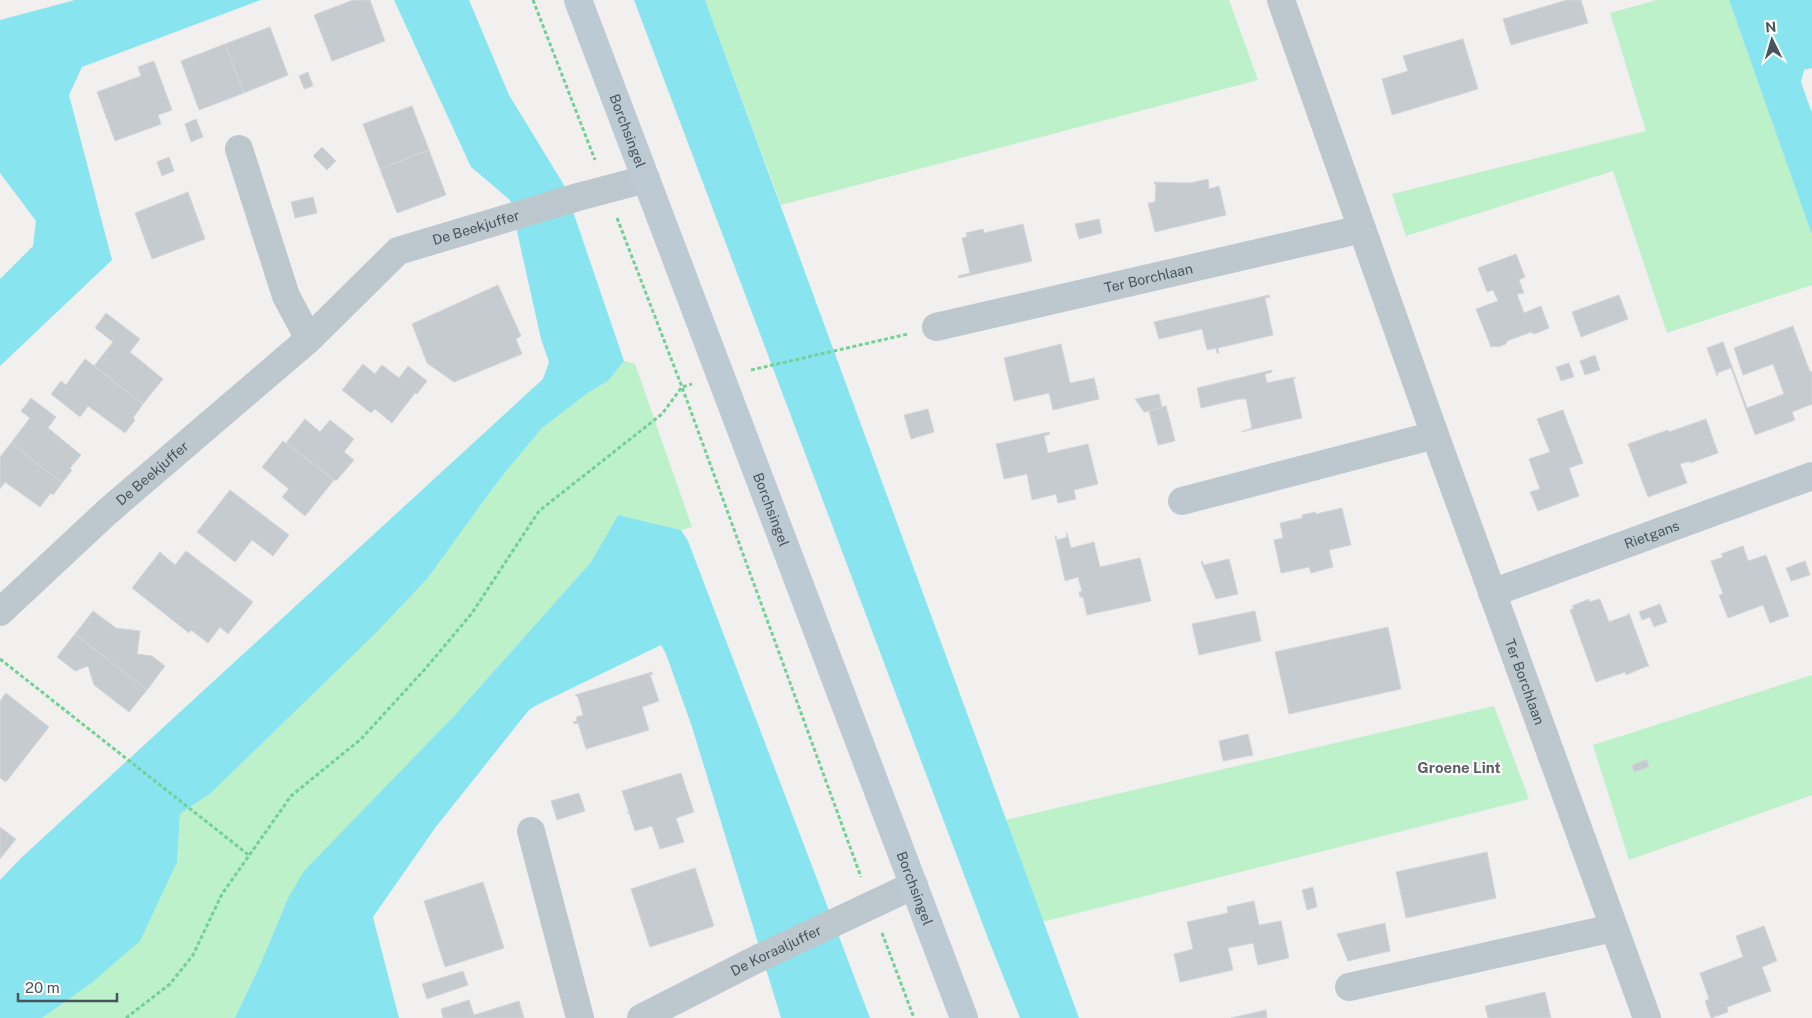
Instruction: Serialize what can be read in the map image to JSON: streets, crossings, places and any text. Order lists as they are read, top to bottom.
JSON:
{
  "streets": {
    "main road": ["Borchsingel"],
    "street": [
      "De Beekjuffer",
      "Ter Borchlaan",
      "Rietgans",
      "De Koraaljuffer"
    ]
  },
  "crossings": [
    ["Borchsingel", "De Beekjuffer"],
    ["Borchsingel", "De Koraaljuffer"],
    ["Ter Borchlaan", "Rietgans"]
  ],
  "districts": ["Groene Lint"],
  "scale_bar": "20 m",
  "north": "top"
}
